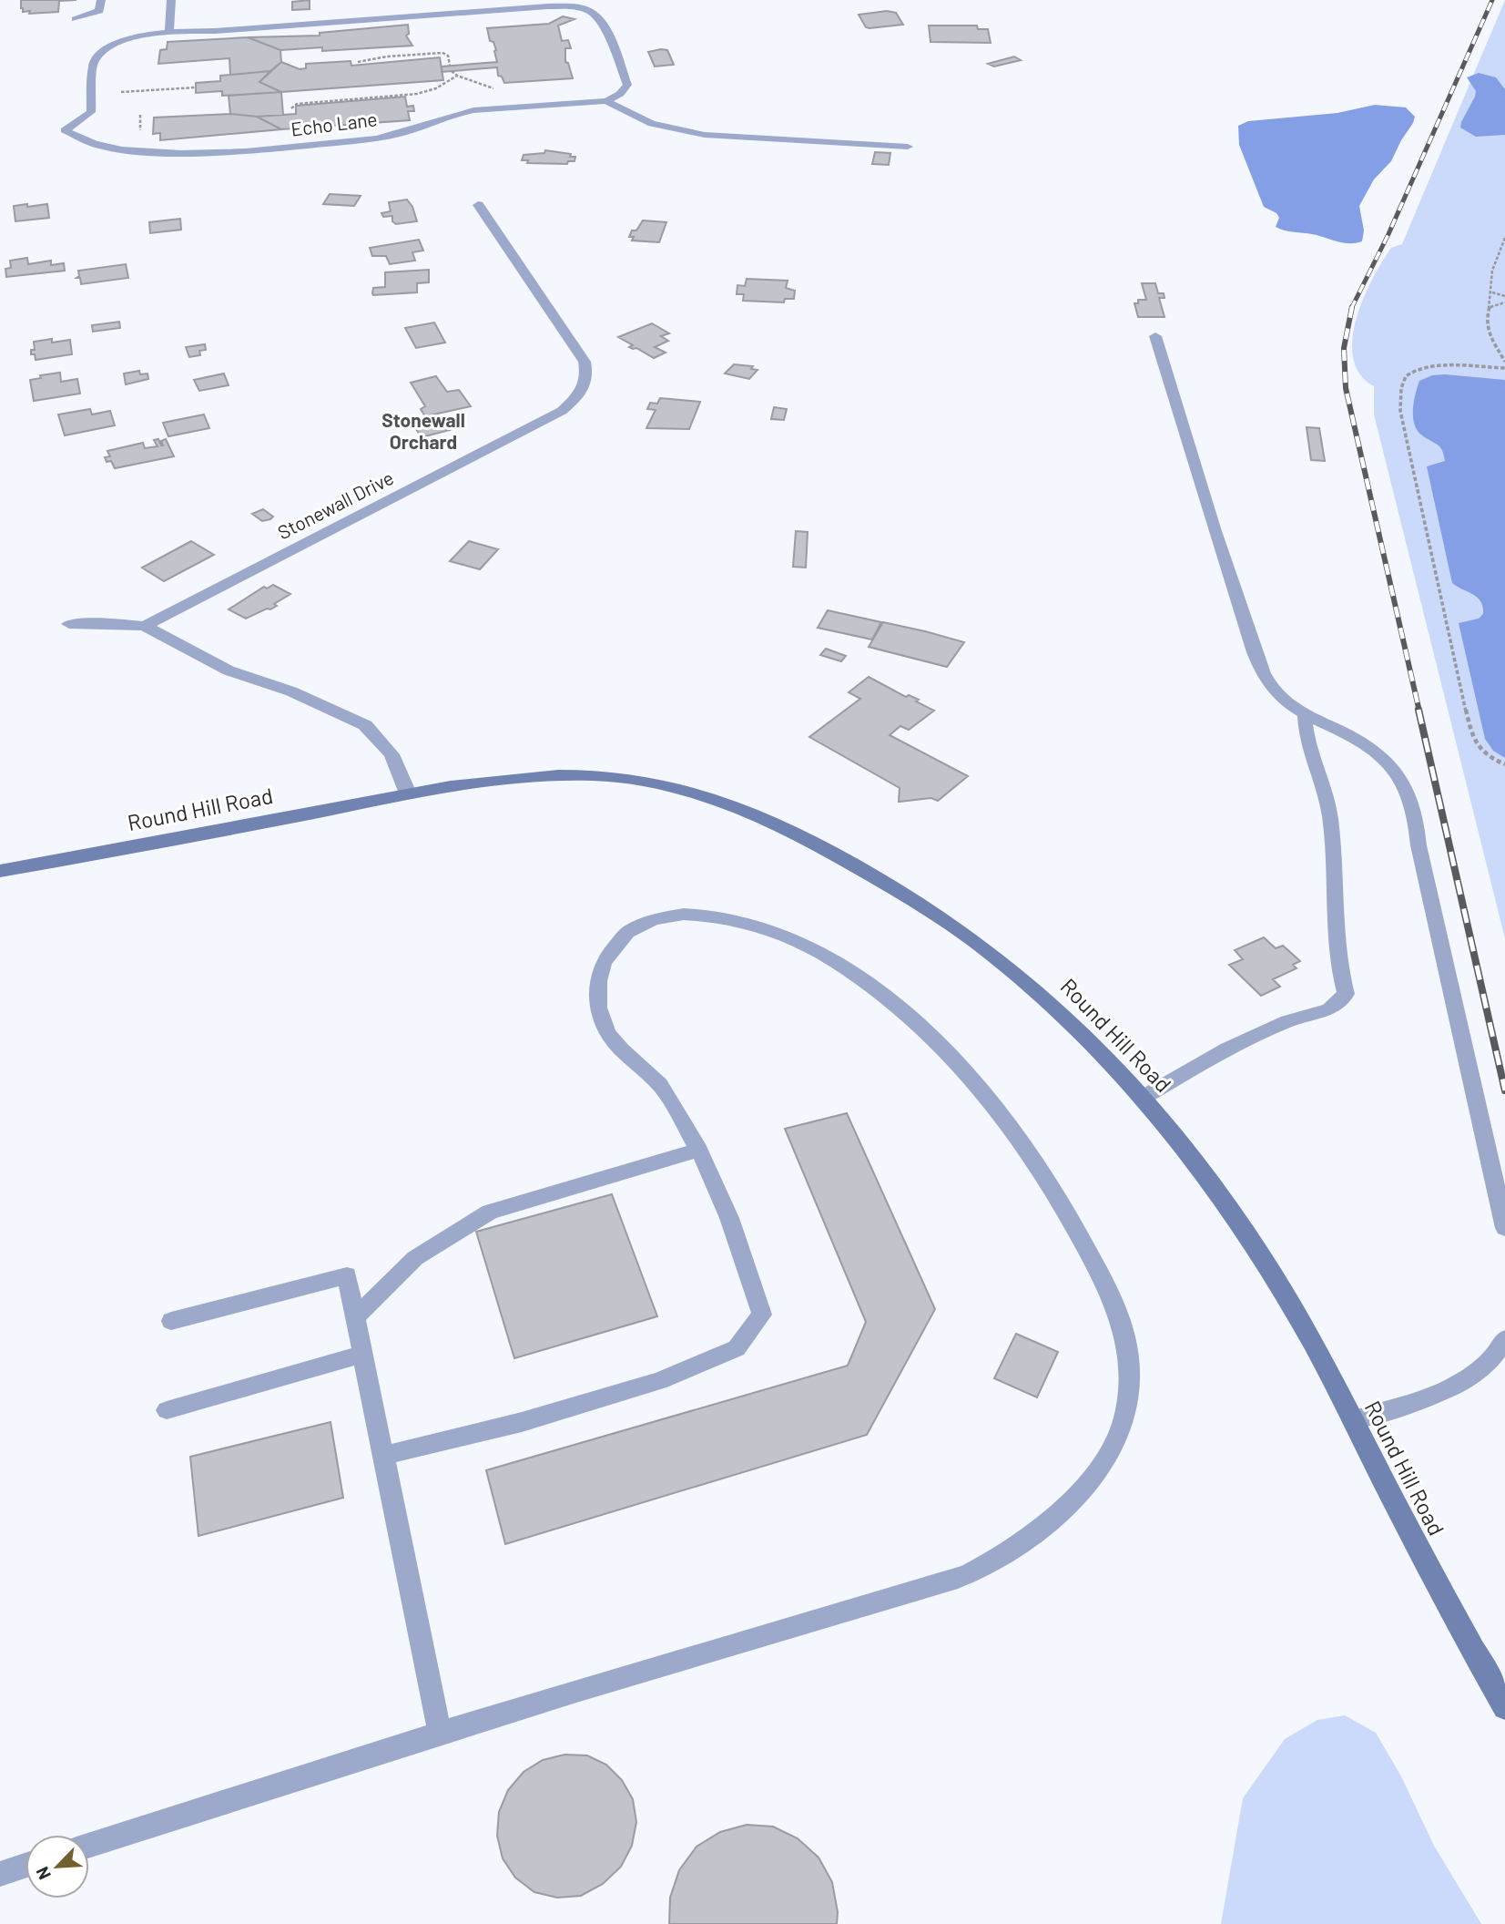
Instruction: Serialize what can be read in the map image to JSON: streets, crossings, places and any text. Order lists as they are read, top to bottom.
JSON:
{
  "streets": {
    "street": ["Stonewall Drive", "Round Hill Road"],
    "lane": ["Echo Lane"]
  },
  "districts": ["Stonewall Orchard"],
  "north": "bottom left"
}
